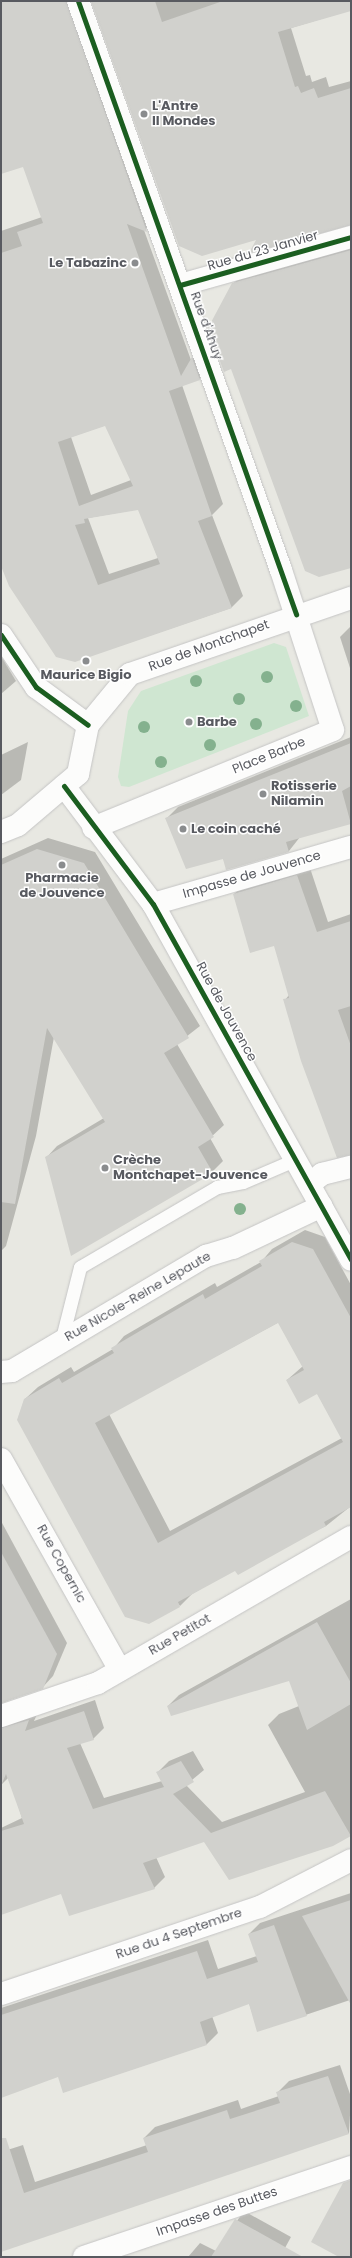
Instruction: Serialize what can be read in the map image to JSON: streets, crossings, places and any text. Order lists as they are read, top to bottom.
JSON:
{
  "streets": {
    "street": [
      "Rue du 23 Janvier",
      "Rue d'Ahuy",
      "Rue de Montchapet",
      "Place Barbe",
      "Impasse de Jouvence",
      "Rue de Jouvence",
      "Rue Nicole-Reine Lepaute",
      "Rue Copernic",
      "Rue Petitot",
      "Rue du 4 Septembre",
      "Impasse des Buttes"
    ]
  },
  "crossings": [
    ["Rue du 23 Janvier", "Rue d'Ahuy"],
    ["Rue d'Ahuy", "Rue de Montchapet"],
    ["Rue d'Ahuy", "Place Barbe"],
    ["Rue de Montchapet", "Place Barbe"],
    ["Place Barbe", "Rue de Jouvence"],
    ["Impasse de Jouvence", "Rue de Jouvence"],
    ["Rue de Jouvence", "Rue Nicole-Reine Lepaute"],
    ["Rue Copernic", "Rue Petitot"]
  ],
  "places": [
    "L'Antre II Mondes",
    "Le Tabazinc",
    "Maurice Bigio",
    "Barbe",
    "Rotisserie Nilamin",
    "Le coin caché",
    "Pharmacie de Jouvence",
    "Crèche Montchapet-Jouvence"
  ]
}
